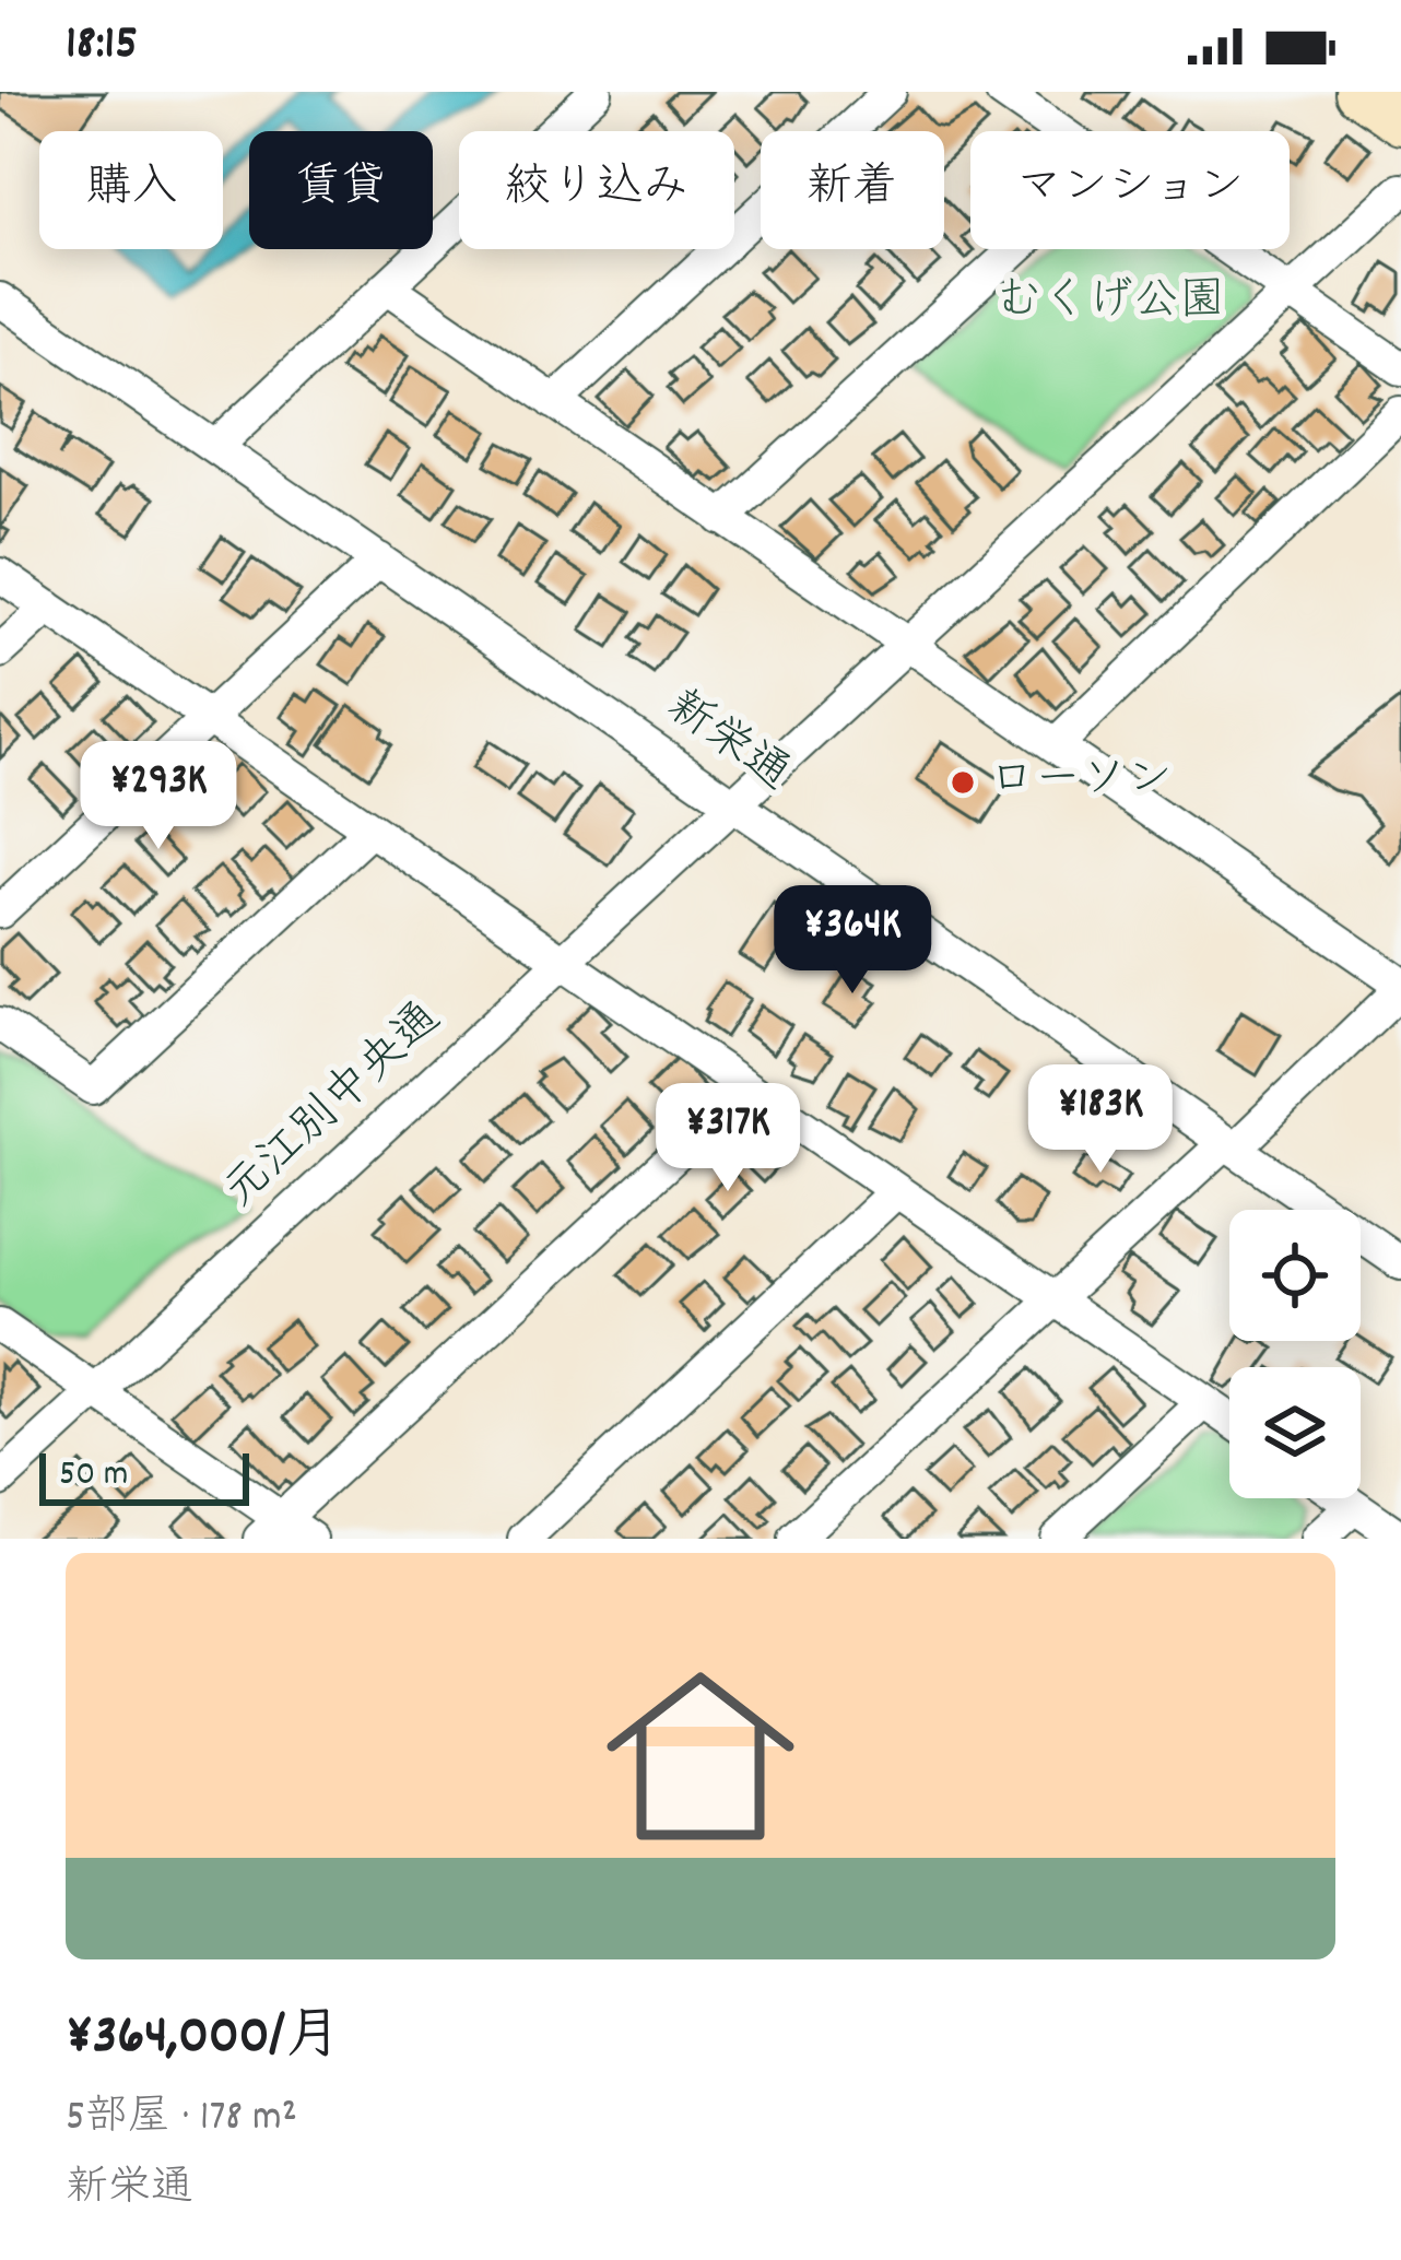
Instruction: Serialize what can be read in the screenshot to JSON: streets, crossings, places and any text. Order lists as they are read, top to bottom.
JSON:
{
  "streets": {
    "street": ["新栄通", "元江別中央通"]
  },
  "crossings": [
    ["新栄通", "元江別中央通"]
  ],
  "parks": ["むくげ公園"],
  "places": ["ローソン"],
  "scale_bar": "50 m",
  "page": {
    "status": "18:15",
    "chip": [
      "購入",
      "賃貸",
      "絞り込み",
      "新着",
      "マンション"
    ],
    "price": [
      "¥293K",
      "¥364K",
      "¥183K",
      "¥317K"
    ],
    "scale": "50 m",
    "list": [
      {
        "name": "¥364,000/月",
        "note": "5部屋 · 178 m² · 新栄通"
      }
    ]
  }
}
